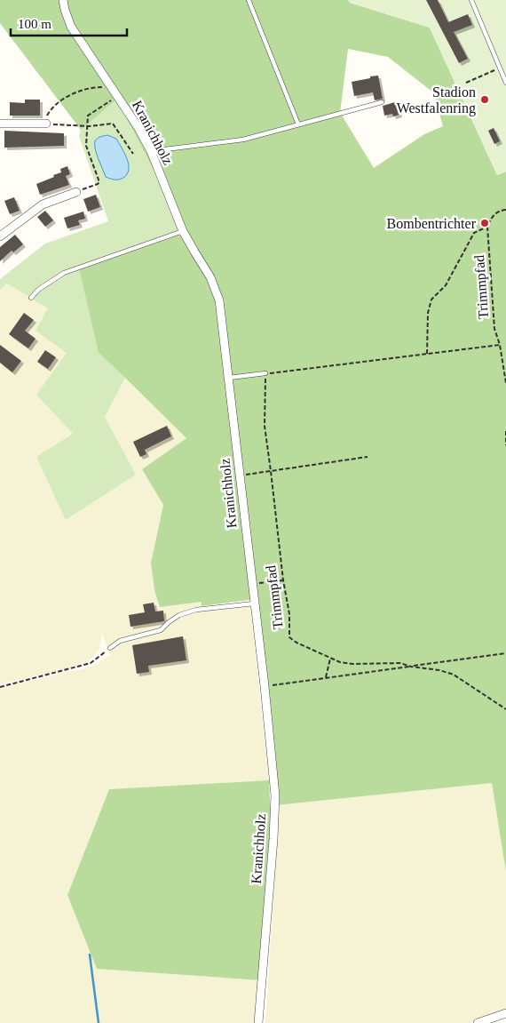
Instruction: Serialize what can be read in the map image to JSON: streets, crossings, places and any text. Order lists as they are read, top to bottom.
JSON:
{
  "streets": {
    "street": ["Kranichholz"],
    "path": ["Trimmpfad"]
  },
  "places": ["Stadion Westfalenring", "Bombentrichter"],
  "scale_bar": "100 m"
}
